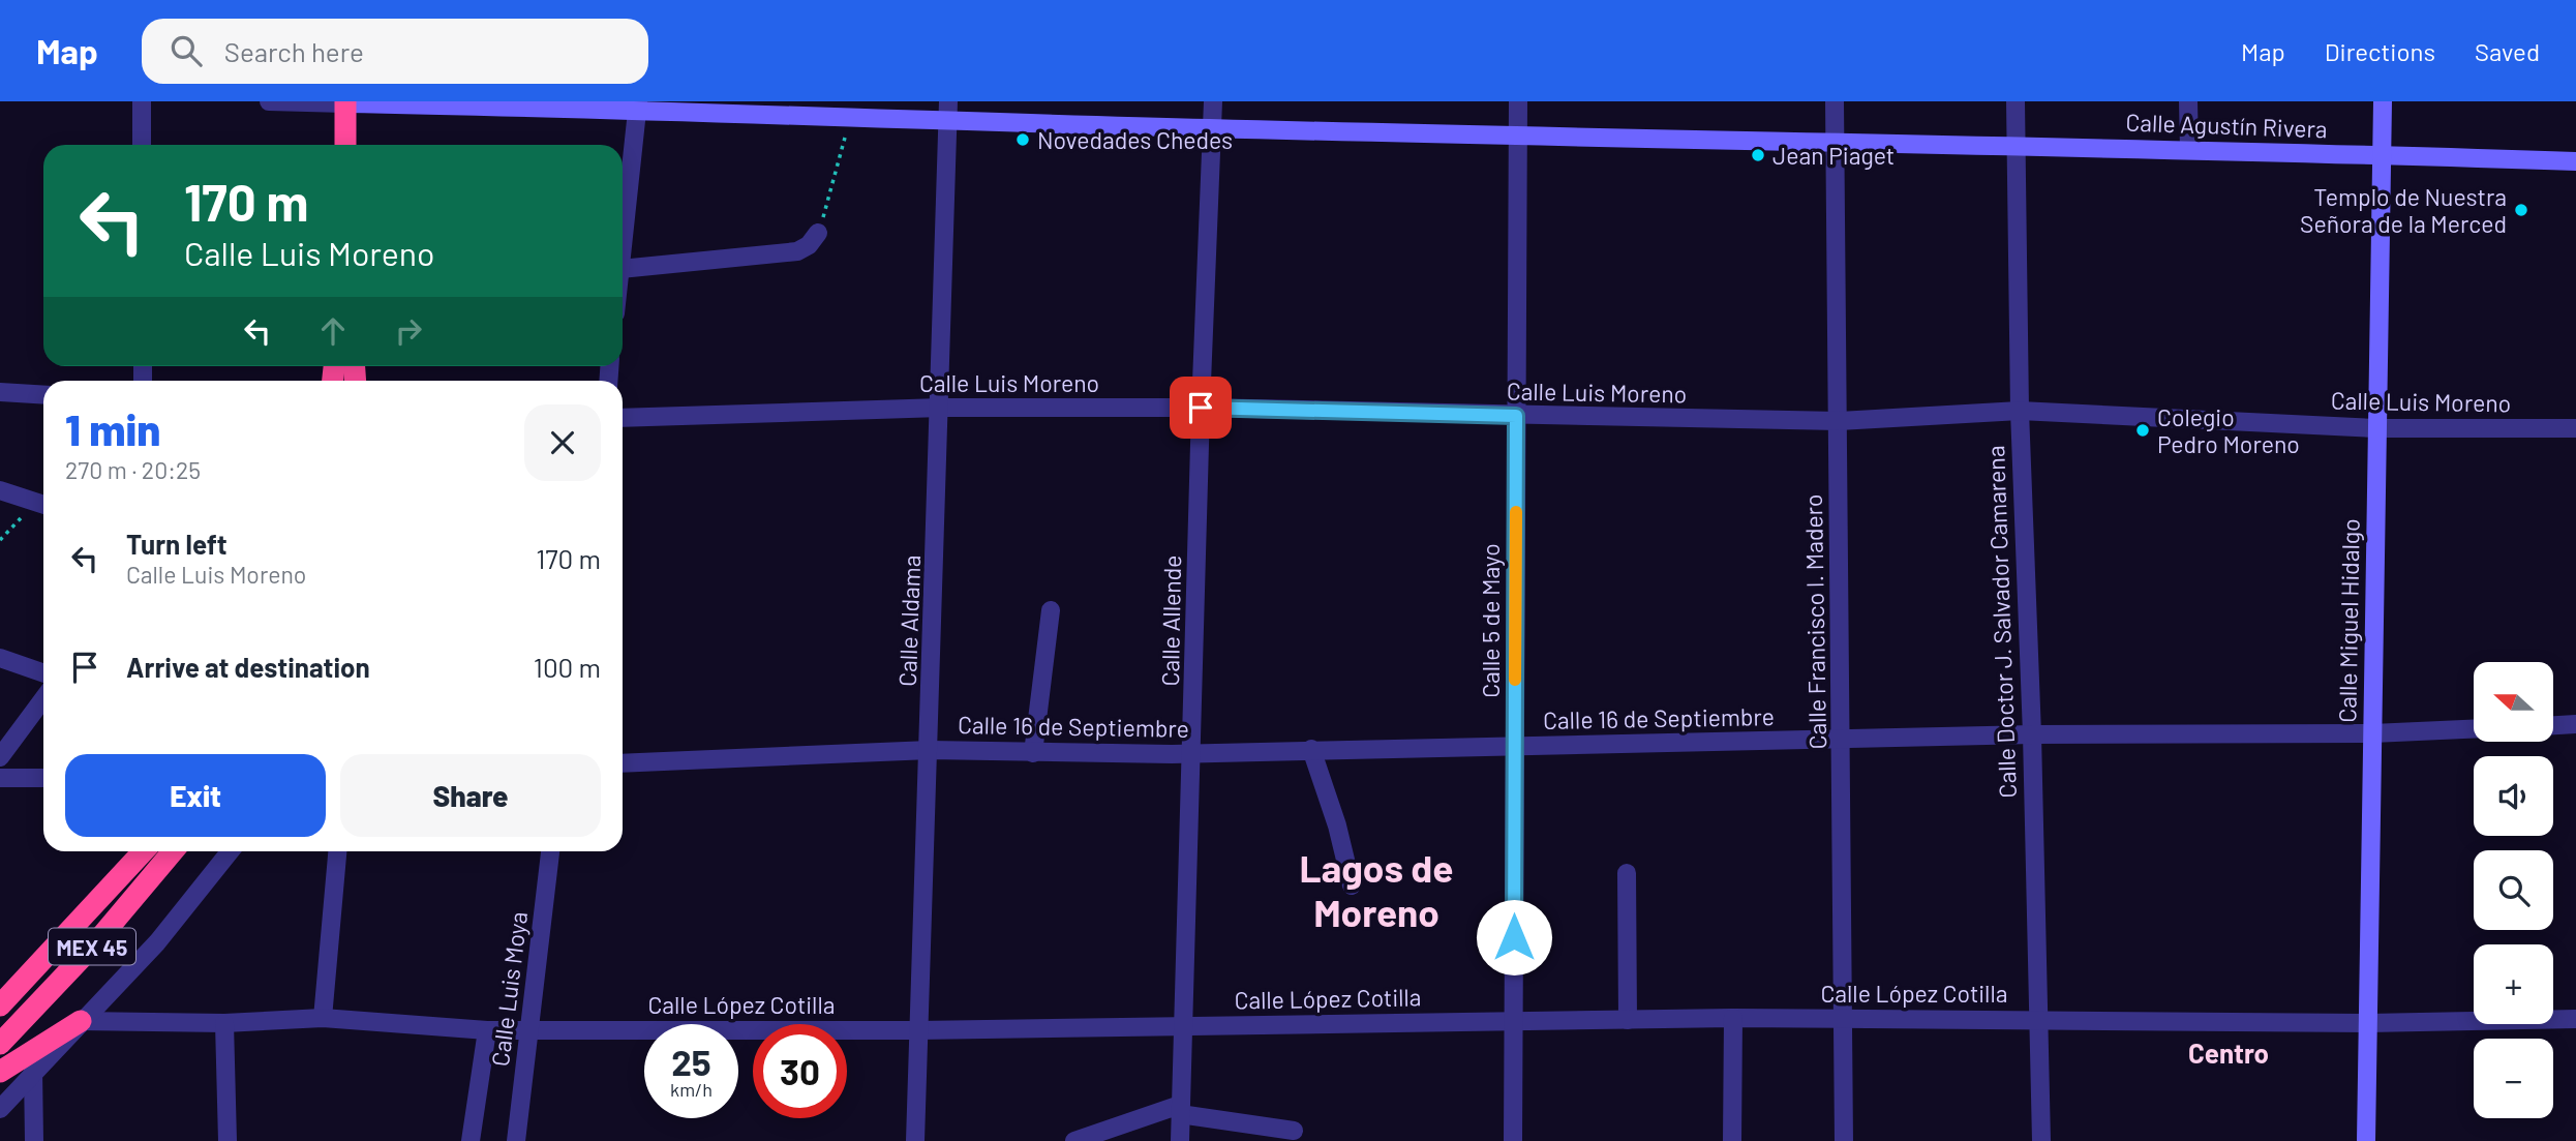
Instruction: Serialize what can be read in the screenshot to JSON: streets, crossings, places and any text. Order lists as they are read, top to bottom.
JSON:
{
  "streets": {
    "highway": ["MEX 45"],
    "main road": ["Calle Agustín Rivera", "Calle Miguel Hidalgo"],
    "street": [
      "Calle Luis Moreno",
      "Calle Aldama",
      "Calle Allende",
      "Calle 5 de Mayo",
      "Calle Francisco I. Madero",
      "Calle Doctor J. Salvador Camarena",
      "Calle 16 de Septiembre",
      "Calle Luis Moya",
      "Calle López Cotilla"
    ]
  },
  "crossings": [
    ["Calle Agustín Rivera", "Calle Aldama"],
    ["Calle Agustín Rivera", "Calle Allende"],
    ["Calle Agustín Rivera", "Calle 5 de Mayo"],
    ["Calle Agustín Rivera", "Calle Miguel Hidalgo"],
    ["Calle Agustín Rivera", "Calle Francisco I. Madero"],
    ["Calle Agustín Rivera", "Calle Doctor J. Salvador Camarena"],
    ["Calle Luis Moreno", "Calle Aldama"],
    ["Calle Luis Moreno", "Calle Allende"],
    ["Calle Luis Moreno", "Calle 5 de Mayo"],
    ["Calle Luis Moreno", "Calle Miguel Hidalgo"],
    ["Calle Luis Moreno", "Calle Francisco I. Madero"],
    ["Calle Luis Moreno", "Calle Doctor J. Salvador Camarena"],
    ["Calle Aldama", "Calle 16 de Septiembre"],
    ["Calle Aldama", "Calle López Cotilla"],
    ["Calle Allende", "Calle 16 de Septiembre"],
    ["Calle Allende", "Calle López Cotilla"],
    ["Calle 5 de Mayo", "Calle 16 de Septiembre"],
    ["Calle 5 de Mayo", "Calle López Cotilla"],
    ["Calle Miguel Hidalgo", "Calle 16 de Septiembre"],
    ["Calle Miguel Hidalgo", "Calle López Cotilla"],
    ["Calle Francisco I. Madero", "Calle 16 de Septiembre"],
    ["Calle Francisco I. Madero", "Calle López Cotilla"],
    ["Calle Doctor J. Salvador Camarena", "Calle 16 de Septiembre"],
    ["Calle Doctor J. Salvador Camarena", "Calle López Cotilla"],
    ["Calle Luis Moya", "Calle López Cotilla"]
  ],
  "districts": ["Lagos de Moreno", "Centro"],
  "places": [
    "Novedades Chedes",
    "Jean Piaget",
    "Templo de Nuestra Señora de la Merced",
    "Colegio Pedro Moreno"
  ],
  "north": "left",
  "page": {
    "header": "Map",
    "search": "Search here",
    "nav": ["Map", "Directions", "Saved"],
    "turn": ["170 m", "Calle Luis Moreno"],
    "heading": ["1 min", "270 m · 20:25"],
    "list": [
      {
        "name": "Turn left",
        "note": "Calle Luis Moreno",
        "value": "170 m"
      },
      {
        "name": "Arrive at destination",
        "value": "100 m"
      }
    ],
    "map_buttons": ["+", "−"],
    "buttons": ["Exit", "Share"],
    "speed": "25 km/h",
    "limit": "30"
  }
}
